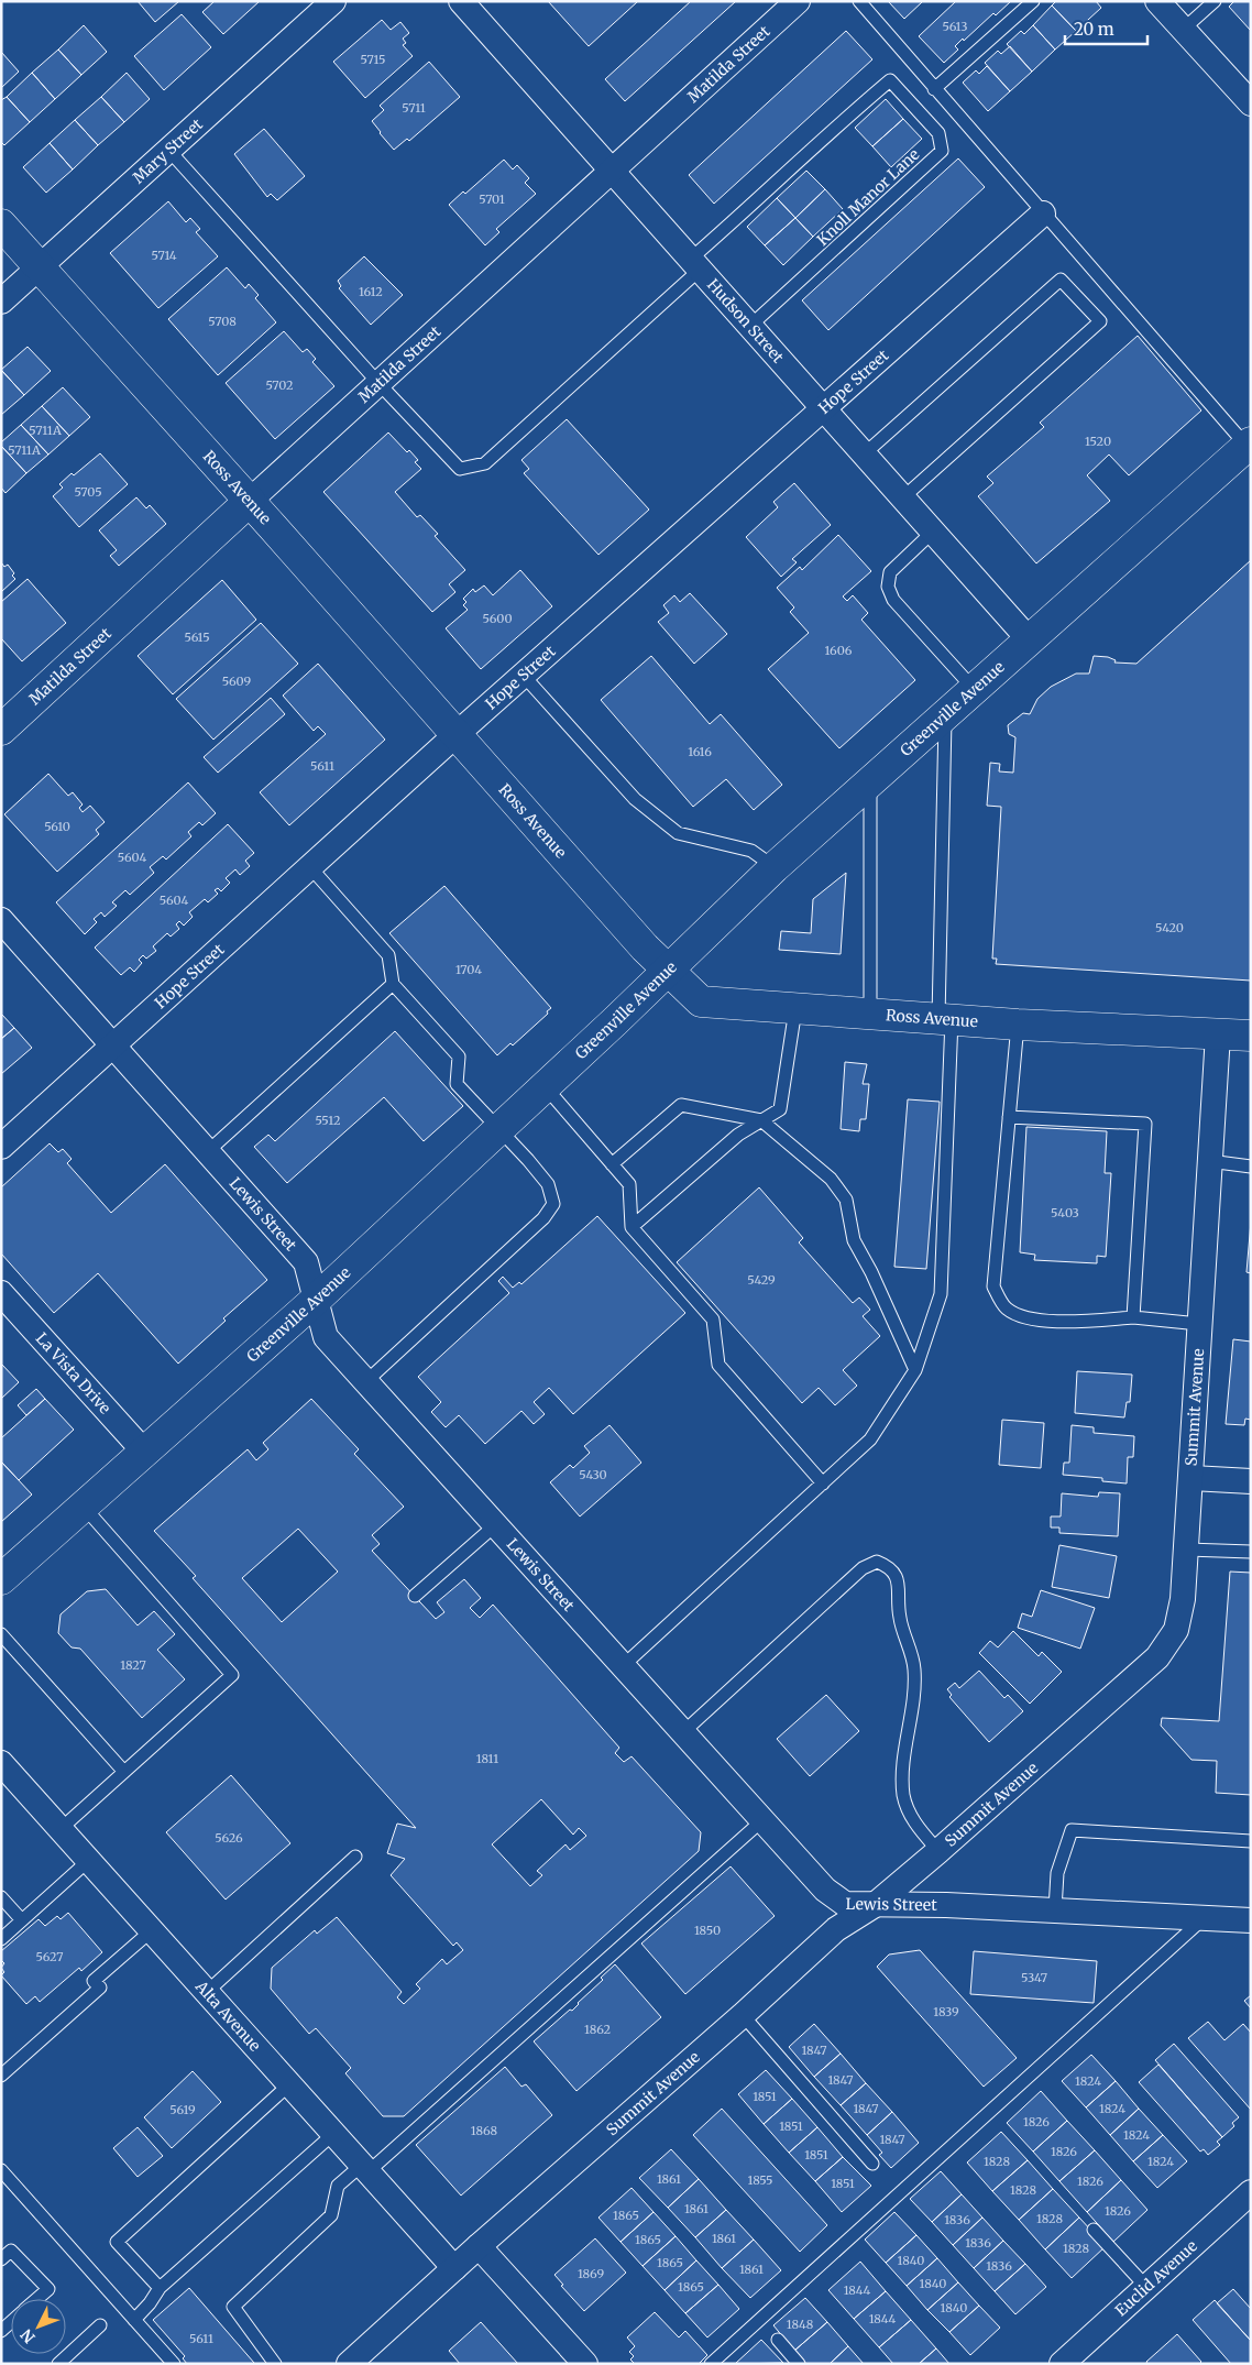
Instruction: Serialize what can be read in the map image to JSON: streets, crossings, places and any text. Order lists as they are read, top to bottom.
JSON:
{
  "streets": {
    "main road": ["Matilda Street", "Ross Avenue", "Greenville Avenue"],
    "street": [
      "Mary Street",
      "Hudson Street",
      "Hope Street",
      "Lewis Street",
      "La Vista Drive",
      "Summit Avenue",
      "Alta Avenue",
      "Euclid Avenue"
    ],
    "lane": ["Knoll Manor Lane"]
  },
  "crossings": [
    ["Matilda Street", "Hudson Street"],
    ["Matilda Street", "Ross Avenue"],
    ["Mary Street", "Ross Avenue"],
    ["Knoll Manor Lane", "Hudson Street"],
    ["Hudson Street", "Hope Street"],
    ["Hudson Street", "Greenville Avenue"],
    ["Hope Street", "Ross Avenue"],
    ["Hope Street", "Lewis Street"],
    ["Ross Avenue", "Greenville Avenue"],
    ["Ross Avenue", "Summit Avenue"],
    ["Greenville Avenue", "Lewis Street"],
    ["Greenville Avenue", "La Vista Drive"],
    ["Lewis Street", "Summit Avenue"],
    ["Summit Avenue", "Alta Avenue"]
  ],
  "house_numbers": [
    "5613",
    "5715",
    "5711",
    "5701",
    "5714",
    "1612",
    "5708",
    "5702",
    "5711A",
    "1520",
    "5711A",
    "5705",
    "5600",
    "5615",
    "1606",
    "5609",
    "1616",
    "5611",
    "5610",
    "5604",
    "5604",
    "5420",
    "1704",
    "5512",
    "5403",
    "5429",
    "5430",
    "1827",
    "1811",
    "5626",
    "1850",
    "5627",
    "5347",
    "1839",
    "1862",
    "1847",
    "1847",
    "1824",
    "1851",
    "1847",
    "1824",
    "5619",
    "1826",
    "1851",
    "1868",
    "1824",
    "1847",
    "1826",
    "1851",
    "1828",
    "1824",
    "1861",
    "1855",
    "1826",
    "1851",
    "1828",
    "1861",
    "1826",
    "1865",
    "1828",
    "1836",
    "1861",
    "1865",
    "1836",
    "1828",
    "1840",
    "1865",
    "1836",
    "1861",
    "1869",
    "1840",
    "1865",
    "1844",
    "1840",
    "1844",
    "1848",
    "5611"
  ],
  "scale_bar": "20 m",
  "north": "bottom left"
}
